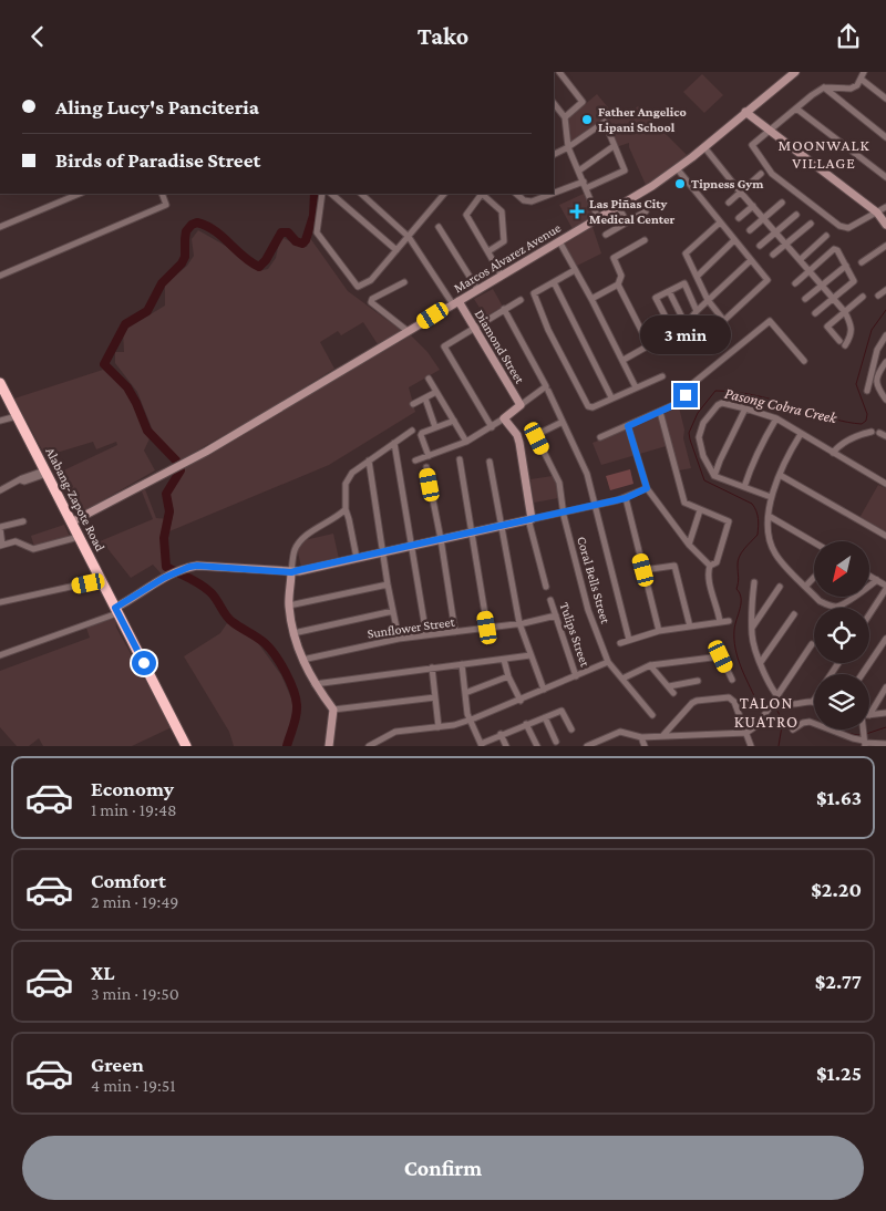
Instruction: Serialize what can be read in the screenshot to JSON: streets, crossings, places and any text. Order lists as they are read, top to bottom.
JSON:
{
  "streets": {
    "highway": ["Alabang-Zapote Road"],
    "street": [
      "Marcos Alvarez Avenue",
      "Diamond Street",
      "Coral Bells Street",
      "Sunflower Street",
      "Tulips Street"
    ]
  },
  "crossings": [
    ["Marcos Alvarez Avenue", "Diamond Street"],
    ["Marcos Alvarez Avenue", "Alabang-Zapote Road"],
    ["Sunflower Street", "Tulips Street"]
  ],
  "districts": ["MOONWALK VILLAGE", "TALON KUATRO"],
  "water": ["Pasong Cobra Creek"],
  "places": {
    "other": ["Father Angelico Lipani School", "Tipness Gym"],
    "health": ["Las Piñas City Medical Center"]
  },
  "north": "bottom left",
  "page": {
    "header": "Tako",
    "banner": ["Aling Lucy's Panciteria", "Birds of Paradise Street"],
    "bubble": "3 min",
    "list": [
      {
        "name": "Economy",
        "note": "1 min · 19:48",
        "value": "$1.63"
      },
      {
        "name": "Comfort",
        "note": "2 min · 19:49",
        "value": "$2.20"
      },
      {
        "name": "XL",
        "note": "3 min · 19:50",
        "value": "$2.77"
      },
      {
        "name": "Green",
        "note": "4 min · 19:51",
        "value": "$1.25"
      }
    ],
    "buttons": "Confirm"
  }
}
